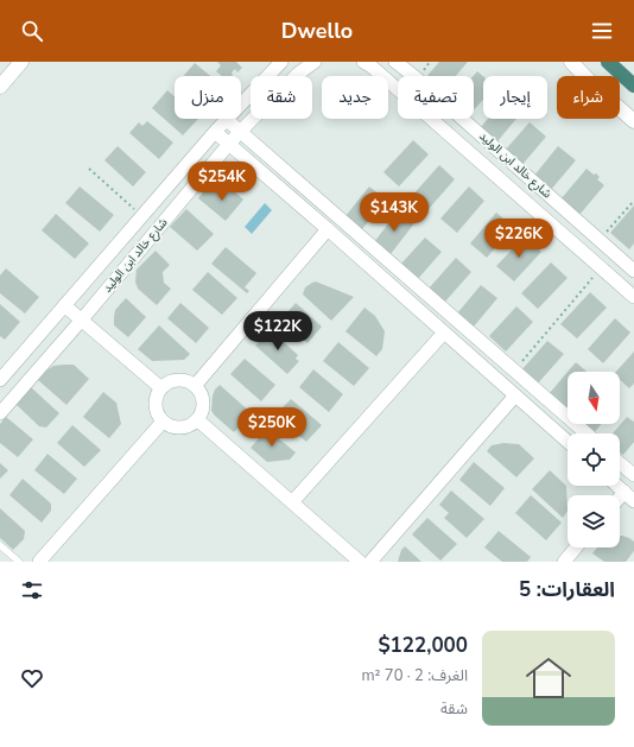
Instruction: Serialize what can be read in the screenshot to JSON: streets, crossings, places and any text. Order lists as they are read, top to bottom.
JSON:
{
  "streets": {
    "street": ["شارع خالد ابن الوليد"]
  },
  "north": "bottom",
  "page": {
    "header": "Dwello",
    "chip": [
      "شراء",
      "إيجار",
      "تصفية",
      "جديد",
      "شقة",
      "منزل"
    ],
    "price": [
      "$254K",
      "$143K",
      "$226K",
      "$122K",
      "$250K"
    ],
    "heading": "العقارات: 5",
    "list": [
      {
        "name": "$122,000",
        "note": "الغرف: 2 · 70 m² · شقة"
      }
    ]
  }
}
